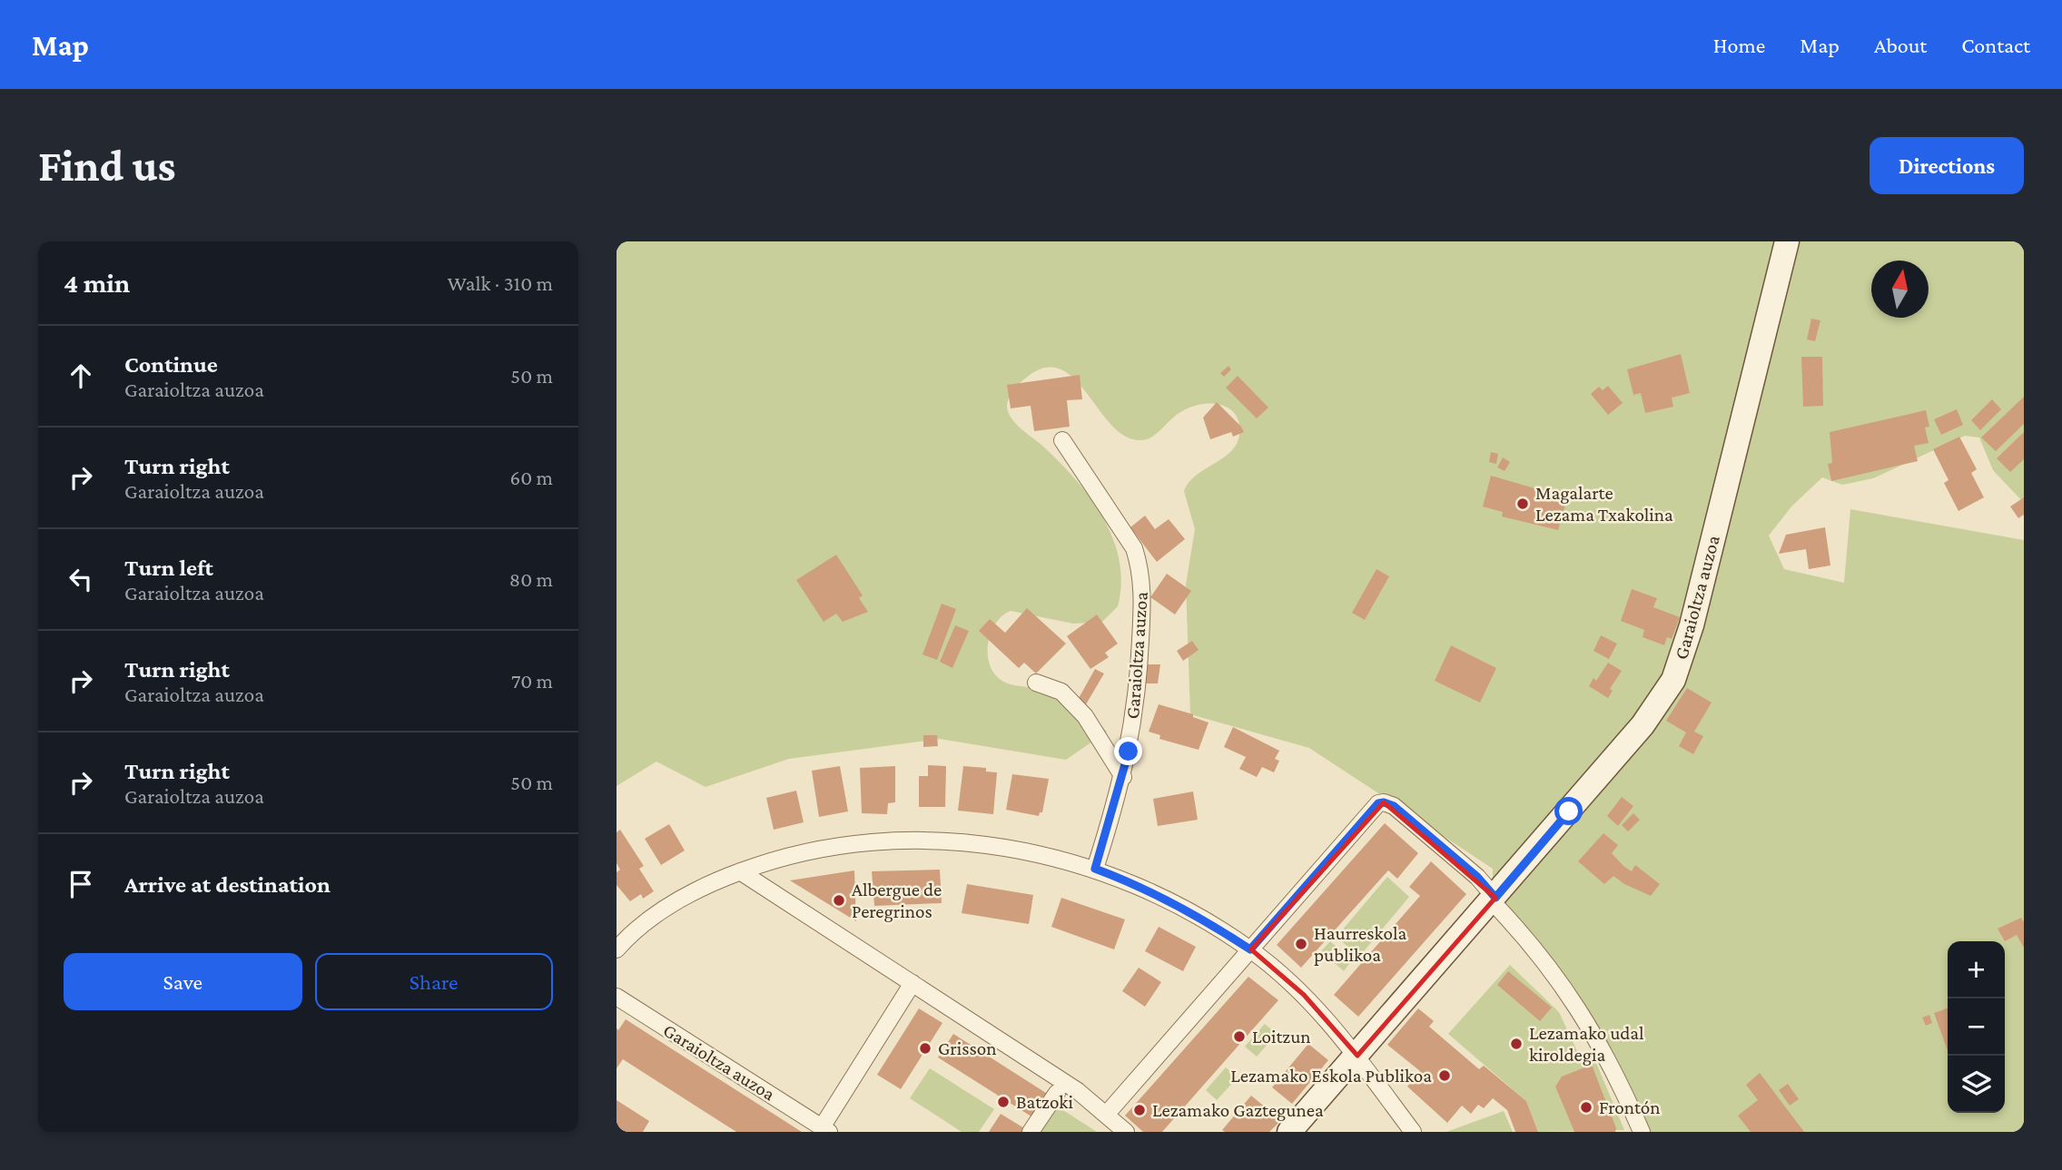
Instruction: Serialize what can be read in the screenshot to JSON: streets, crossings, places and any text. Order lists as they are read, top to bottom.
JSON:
{
  "streets": {
    "street": ["Garaioltza auzoa"]
  },
  "places": [
    "Magalarte Lezama Txakolina",
    "Albergue de Peregrinos",
    "Haurreskola publikoa",
    "Loitzun",
    "Lezamako udal kiroldegia",
    "Grisson",
    "Lezamako Eskola Publikoa",
    "Batzoki",
    "Frontón",
    "Lezamako Gaztegunea"
  ],
  "north": "top",
  "page": {
    "header": "Map",
    "nav": [
      "Home",
      "Map",
      "About",
      "Contact"
    ],
    "buttons": [
      "Directions",
      ["Save", "Share"]
    ],
    "title": "Find us",
    "heading": ["4 min", "Walk · 310 m"],
    "list": [
      ["Continue", "Garaioltza auzoa", "50 m"],
      ["Turn right", "Garaioltza auzoa", "60 m"],
      ["Turn left", "Garaioltza auzoa", "80 m"],
      ["Turn right", "Garaioltza auzoa", "70 m"],
      ["Turn right", "Garaioltza auzoa", "50 m"],
      "Arrive at destination"
    ],
    "map_buttons": ["+", "−"]
  }
}
